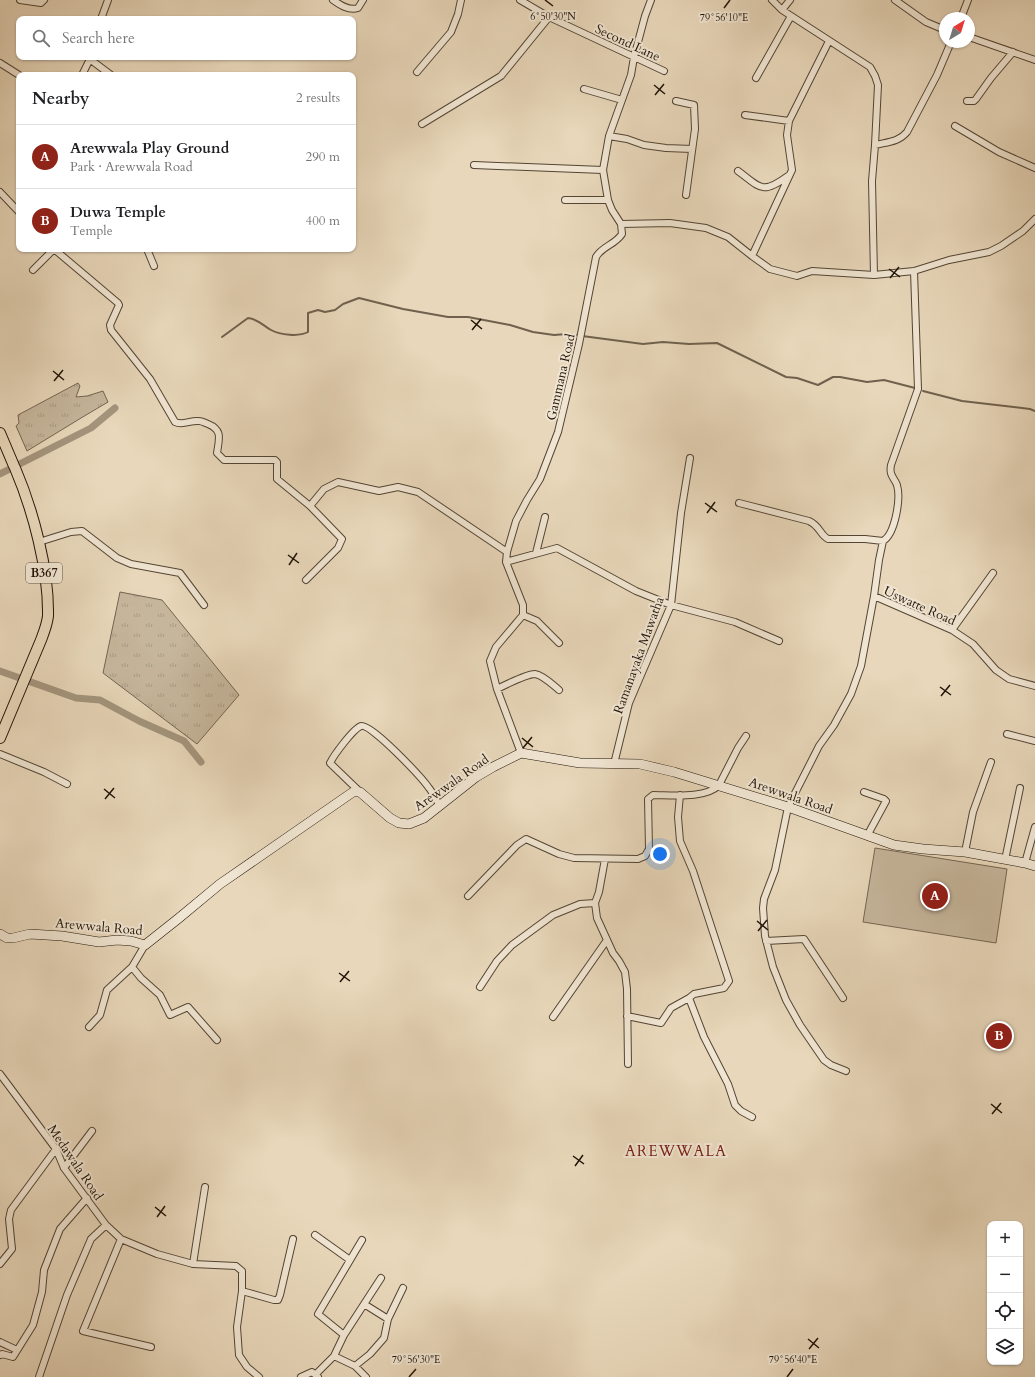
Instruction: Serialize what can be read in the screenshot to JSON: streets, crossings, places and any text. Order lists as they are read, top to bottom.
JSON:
{
  "streets": {
    "main road": ["B367"],
    "street": [
      "Second Lane",
      "Gammana Road",
      "Uswatte Road",
      "Ramanayaka Mawatha",
      "Arewwala Road",
      "Medawala Road"
    ]
  },
  "crossings": [
    ["Ramanayaka Mawatha", "Arewwala Road"]
  ],
  "districts": ["AREWWALA"],
  "north": "top right",
  "page": {
    "search": "Search here",
    "heading": ["Nearby", "2 results"],
    "list": [
      {
        "mark": "A",
        "name": "Arewwala Play Ground",
        "note": "Park · Arewwala Road",
        "value": "290 m"
      },
      {
        "mark": "B",
        "name": "Duwa Temple",
        "note": "Temple",
        "value": "400 m"
      }
    ],
    "pins": ["A", "B"],
    "map_buttons": ["+", "−"]
  },
  "coordinates": [
    "6°50'30\"N",
    "79°56'10\"E",
    "79°56'30\"E",
    "79°56'40\"E"
  ]
}
